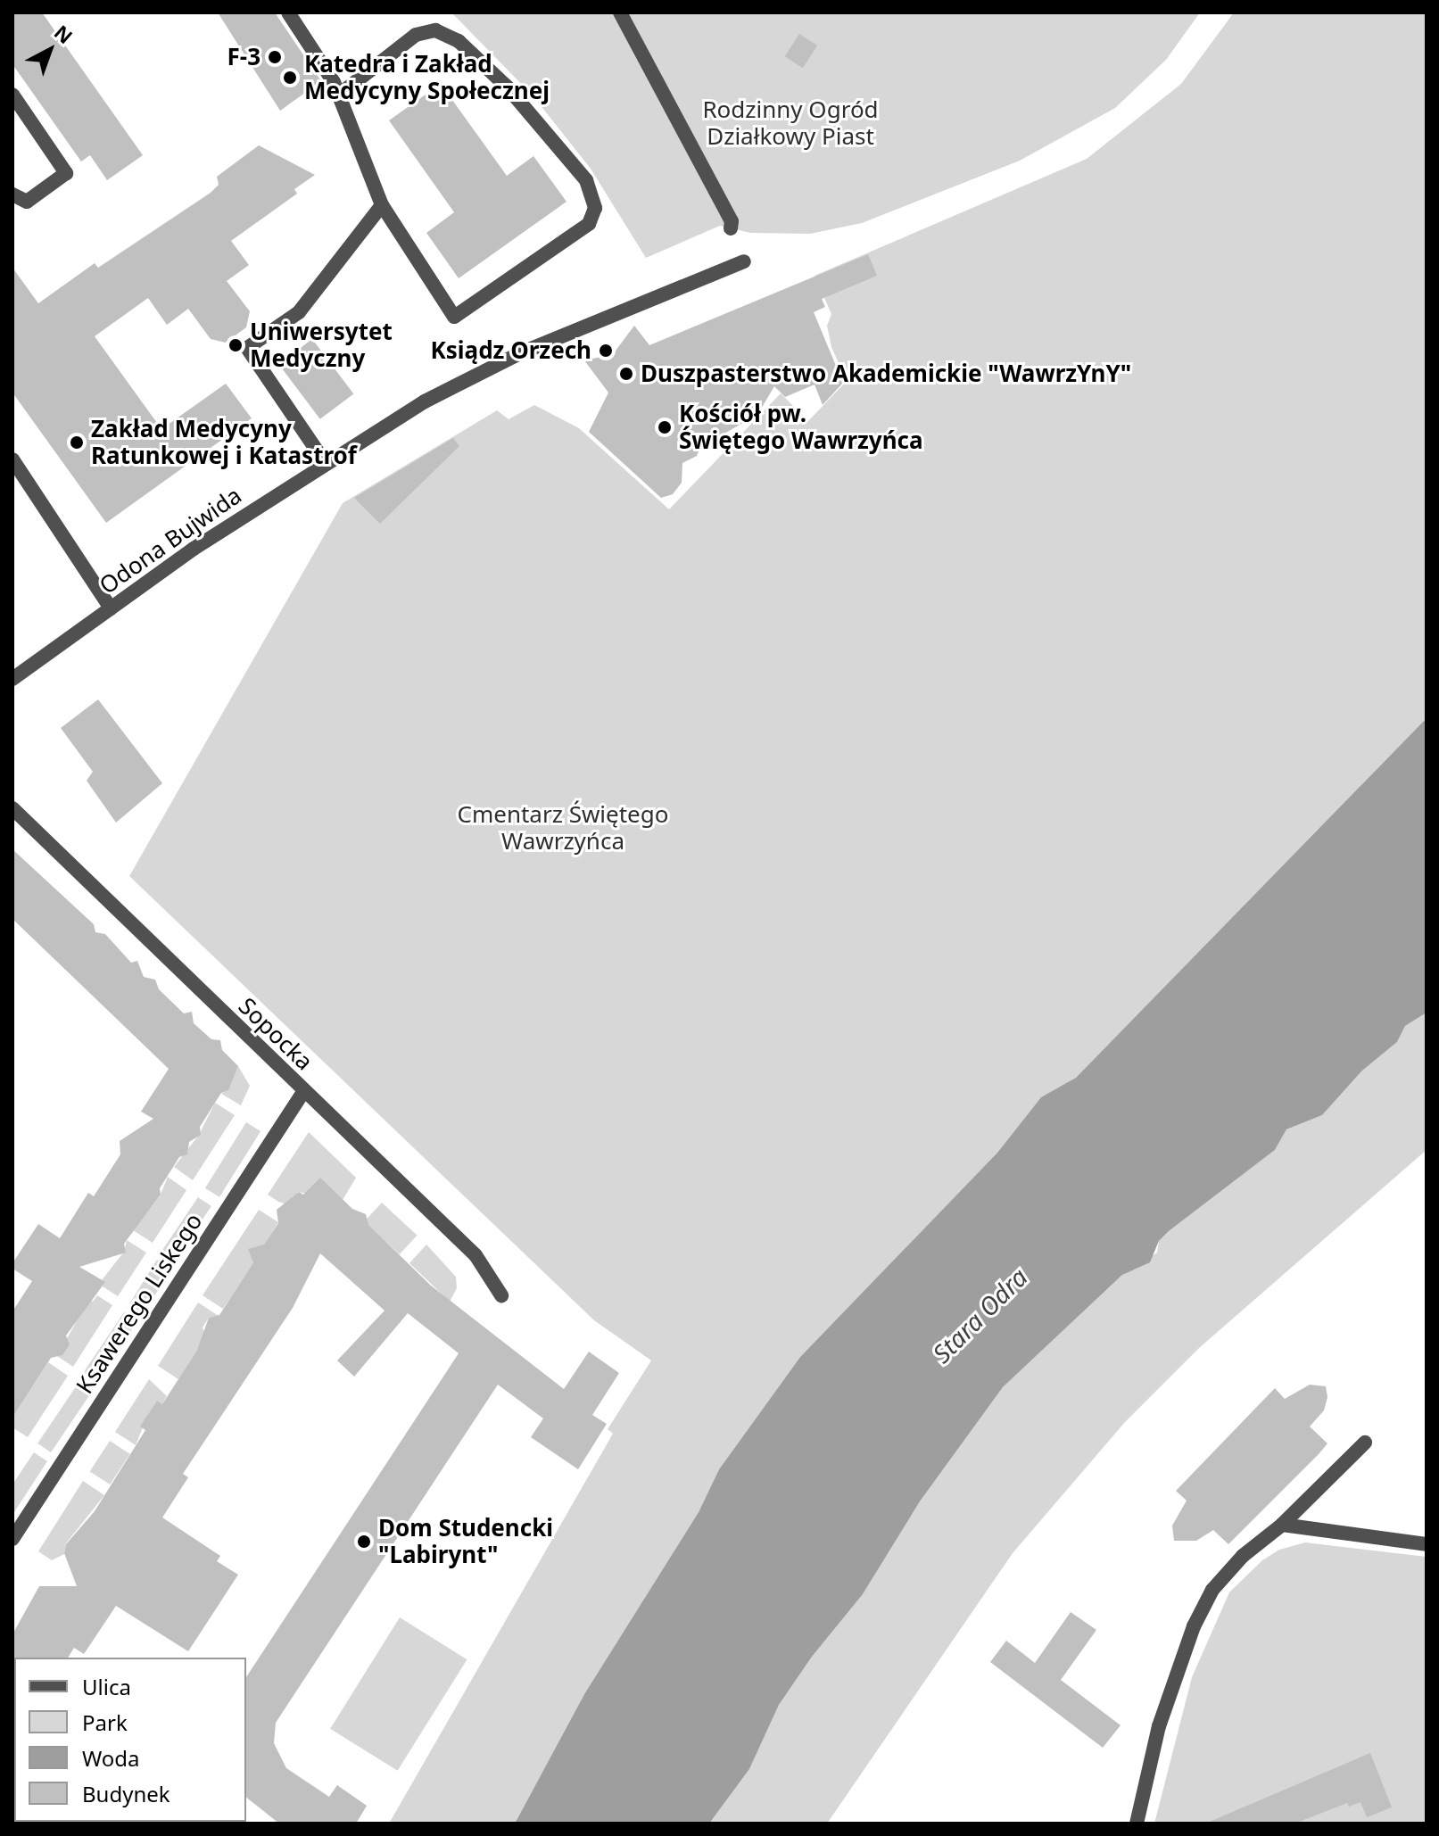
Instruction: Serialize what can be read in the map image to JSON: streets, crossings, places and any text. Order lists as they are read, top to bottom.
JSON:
{
  "streets": {
    "street": ["Odona Bujwida", "Sopocka", "Ksawerego Liskego"]
  },
  "crossings": [
    ["Sopocka", "Ksawerego Liskego"]
  ],
  "water": ["Stara Odra"],
  "parks": ["Rodzinny Ogród Działkowy Piast", "Cmentarz Świętego Wawrzyńca"],
  "places": [
    "F-3",
    "Katedra i Zakład Medycyny Społecznej",
    "Uniwersytet Medyczny",
    "Ksiądz Orzech",
    "Duszpasterstwo Akademickie \"WawrzYnY\"",
    "Kościół pw. Świętego Wawrzyńca",
    "Zakład Medycyny Ratunkowej i Katastrof",
    "Dom Studencki \"Labirynt\""
  ],
  "legend": [
    "Ulica",
    "Park",
    "Woda",
    "Budynek"
  ],
  "north": "top right"
}
